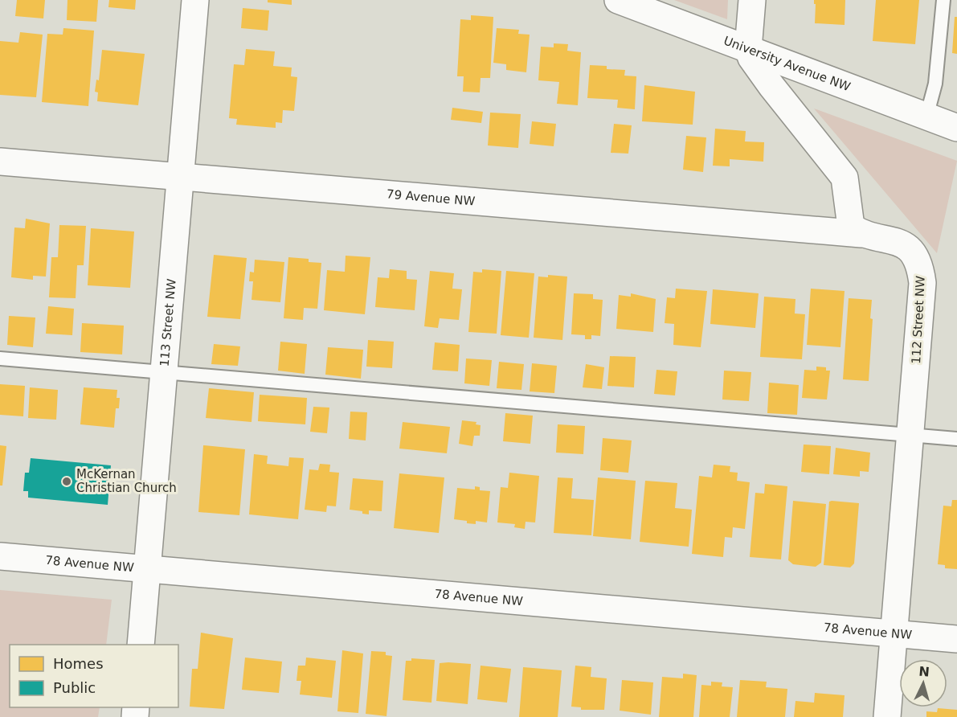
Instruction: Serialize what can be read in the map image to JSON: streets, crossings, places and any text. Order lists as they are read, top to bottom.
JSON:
{
  "streets": {
    "street": [
      "University Avenue NW",
      "79 Avenue NW",
      "112 Street NW",
      "113 Street NW",
      "78 Avenue NW"
    ]
  },
  "crossings": [
    ["79 Avenue NW", "112 Street NW"],
    ["79 Avenue NW", "113 Street NW"],
    ["112 Street NW", "78 Avenue NW"],
    ["113 Street NW", "78 Avenue NW"]
  ],
  "places": ["McKernan Christian Church"],
  "legend": ["Homes", "Public"],
  "north": "top"
}
